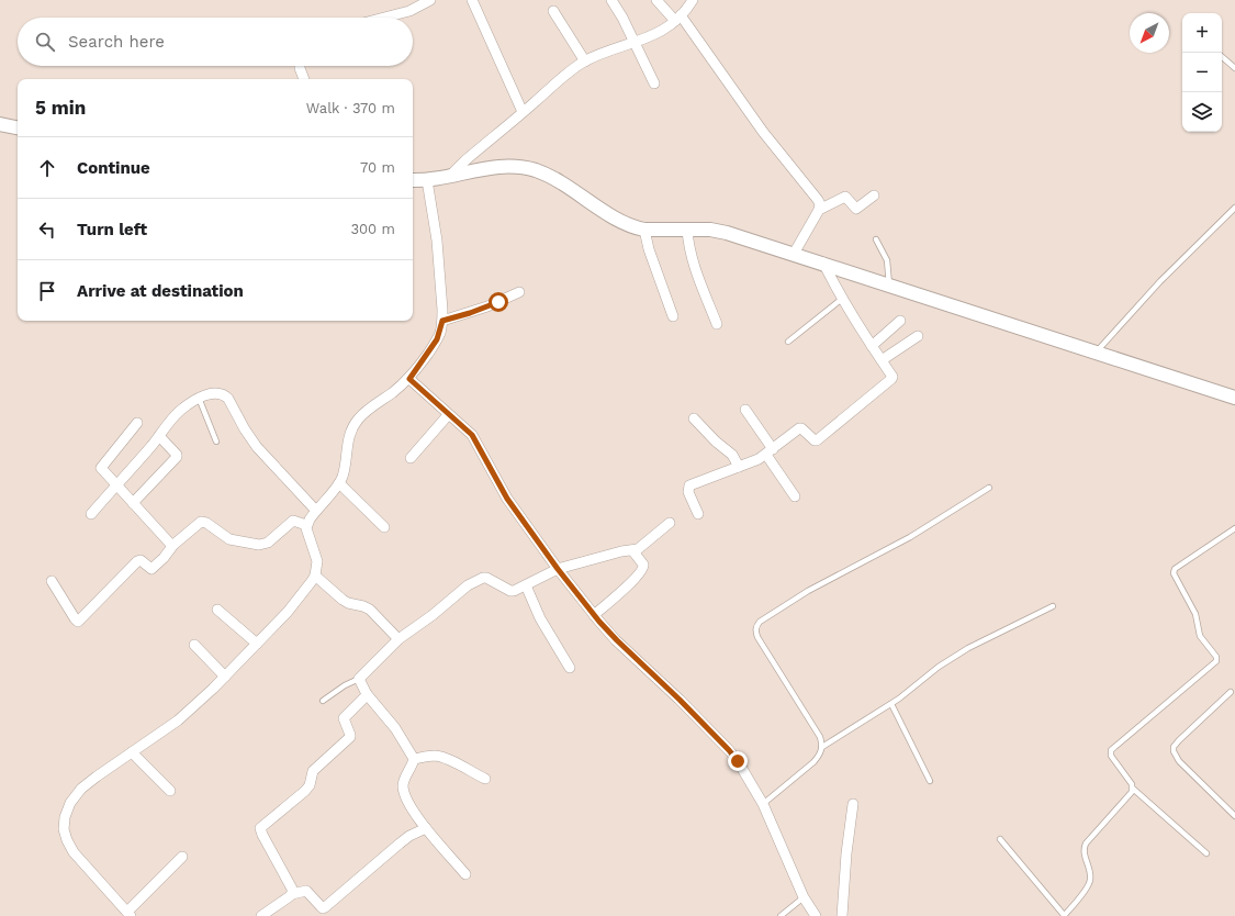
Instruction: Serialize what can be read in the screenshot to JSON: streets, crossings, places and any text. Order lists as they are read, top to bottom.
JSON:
{
  "north": "bottom left",
  "page": {
    "map_buttons": ["+", "−"],
    "search": "Search here",
    "heading": ["5 min", "Walk · 370 m"],
    "list": [
      ["Continue", "70 m"],
      ["Turn left", "300 m"],
      "Arrive at destination"
    ]
  }
}
